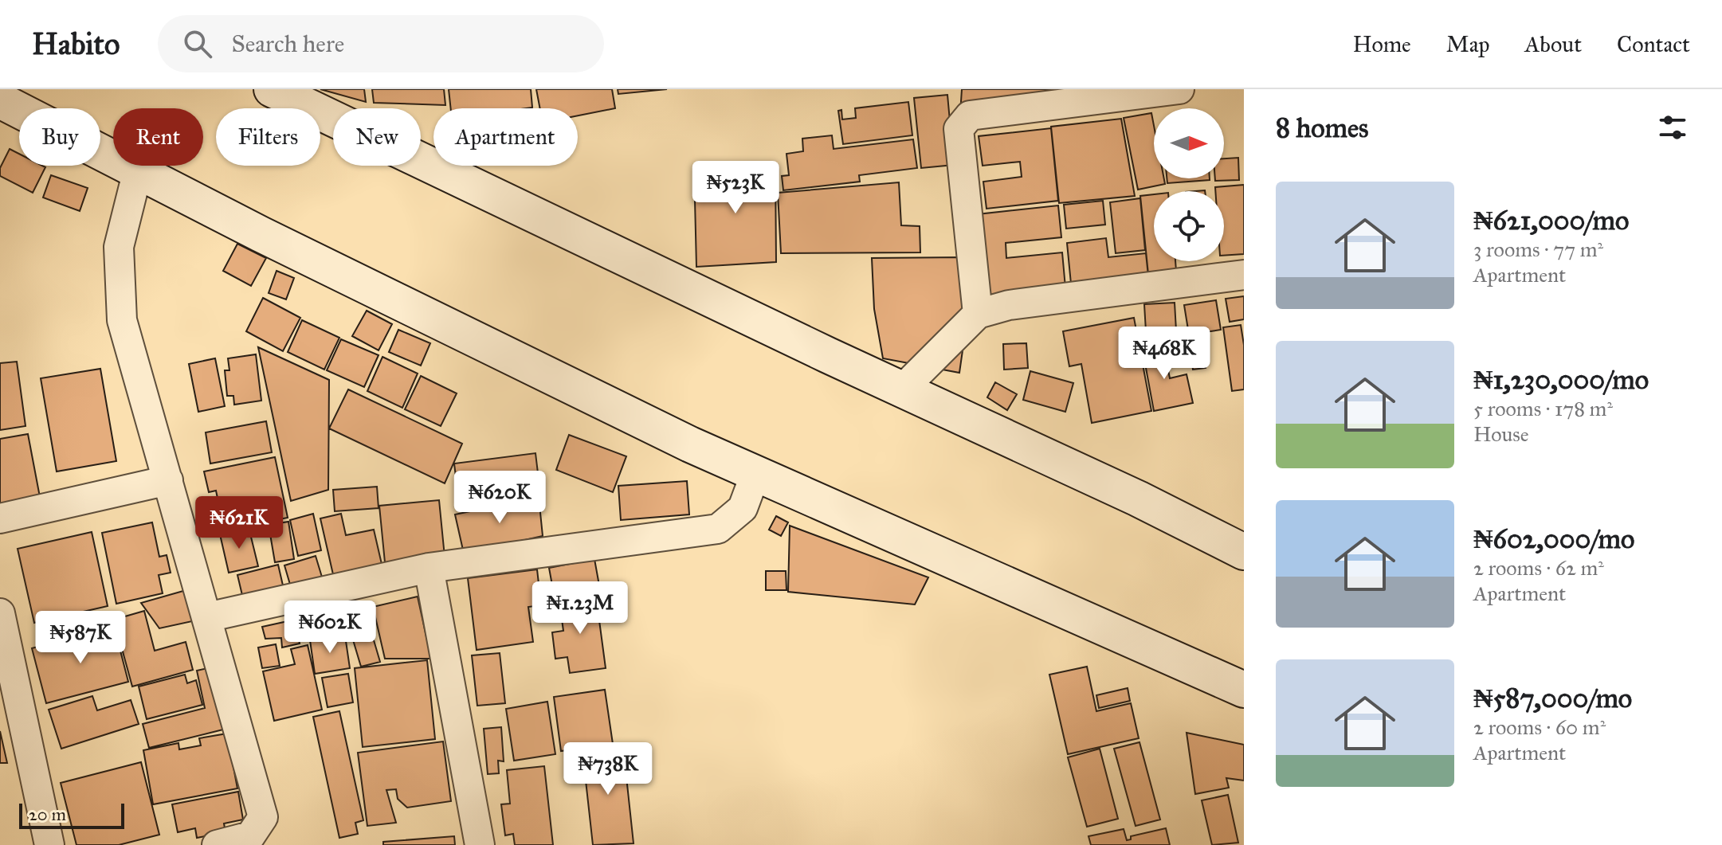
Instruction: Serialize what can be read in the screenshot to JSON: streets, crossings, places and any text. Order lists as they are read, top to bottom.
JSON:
{
  "scale_bar": "20 m",
  "north": "right",
  "page": {
    "header": "Habito",
    "search": "Search here",
    "nav": [
      "Home",
      "Map",
      "About",
      "Contact"
    ],
    "heading": "8 homes",
    "chip": [
      "Buy",
      "Rent",
      "Filters",
      "New",
      "Apartment"
    ],
    "price": [
      "₦523K",
      "₦468K",
      "₦620K",
      "₦621K",
      "₦1.23M",
      "₦602K",
      "₦587K",
      "₦738K"
    ],
    "list": [
      {
        "name": "₦621,000/mo",
        "note": "3 rooms · 77 m² · Apartment"
      },
      {
        "name": "₦1,230,000/mo",
        "note": "5 rooms · 178 m² · House"
      },
      {
        "name": "₦602,000/mo",
        "note": "2 rooms · 62 m² · Apartment"
      },
      {
        "name": "₦587,000/mo",
        "note": "2 rooms · 60 m² · Apartment"
      }
    ],
    "scale": "20 m"
  }
}
